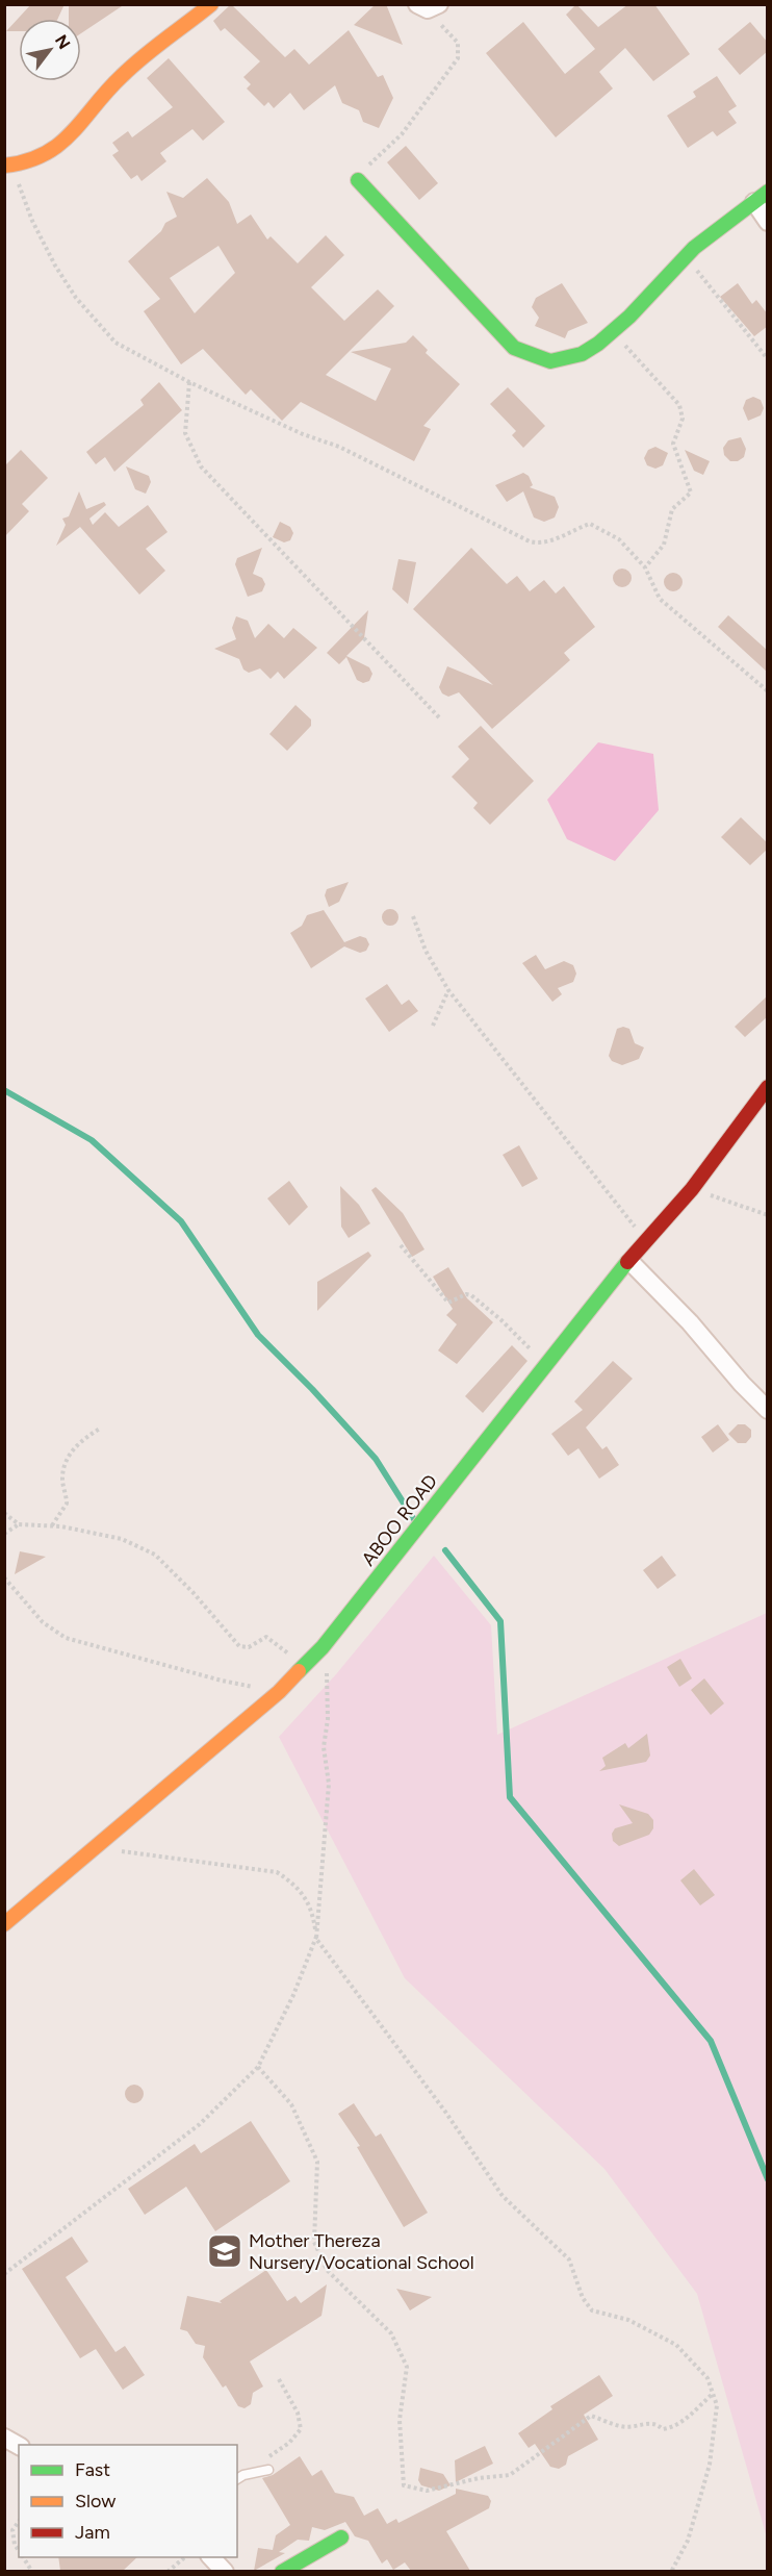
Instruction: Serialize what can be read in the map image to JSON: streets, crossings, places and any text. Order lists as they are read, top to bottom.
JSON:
{
  "streets": {
    "street": ["ABOO ROAD"]
  },
  "places": {
    "school or university": ["Mother Thereza Nursery/Vocational School"]
  },
  "legend": ["Fast", "Slow", "Jam"],
  "north": "top right"
}
